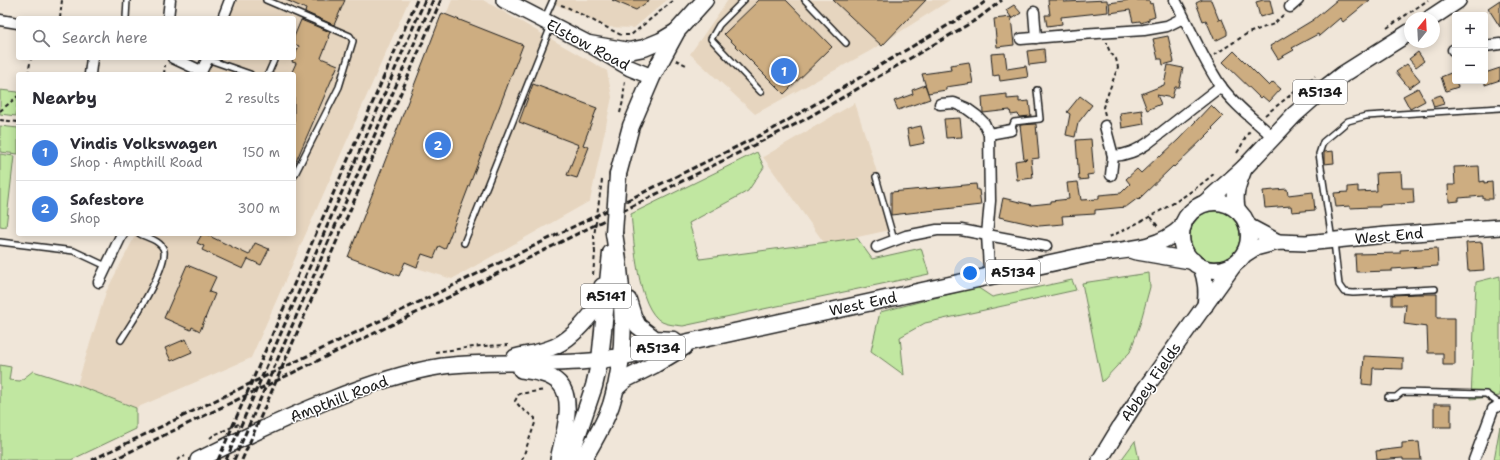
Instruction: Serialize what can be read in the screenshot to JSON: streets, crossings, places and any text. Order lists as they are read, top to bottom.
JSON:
{
  "streets": {
    "main road": [
      "Elstow Road",
      "A5134",
      "West End",
      "A5141",
      "Abbey Fields",
      "Ampthill Road"
    ]
  },
  "crossings": [
    ["Elstow Road", "A5141"],
    ["A5134", "West End"],
    ["A5134", "Abbey Fields"],
    ["West End", "A5141"],
    ["West End", "Abbey Fields"],
    ["West End", "Ampthill Road"],
    ["A5141", "Ampthill Road"]
  ],
  "north": "top",
  "page": {
    "map_buttons": ["+", "−"],
    "search": "Search here",
    "pins": ["1", "2"],
    "heading": ["Nearby", "2 results"],
    "list": [
      {
        "mark": "1",
        "name": "Vindis Volkswagen",
        "note": "Shop · Ampthill Road",
        "value": "150 m"
      },
      {
        "mark": "2",
        "name": "Safestore",
        "note": "Shop",
        "value": "300 m"
      }
    ]
  }
}
